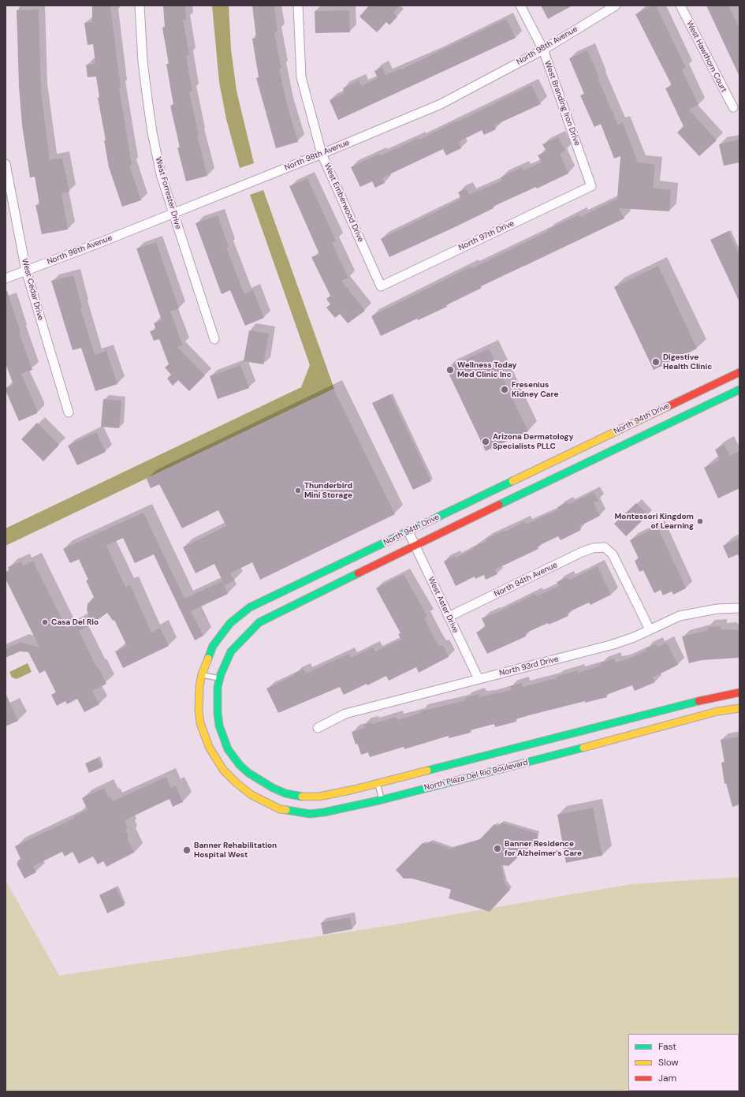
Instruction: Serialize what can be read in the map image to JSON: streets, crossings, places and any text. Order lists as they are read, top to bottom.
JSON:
{
  "streets": {
    "street": [
      "North 98th Avenue",
      "West Hawthorn Court",
      "West Branding Iron Drive",
      "West Forrester Drive",
      "West Emberwood Drive",
      "North 97th Drive",
      "West Cedar Drive",
      "North 94th Drive",
      "North 94th Avenue",
      "West Aster Drive",
      "North 93rd Drive",
      "North Plaza Del Rio Boulevard"
    ]
  },
  "crossings": [
    ["North 98th Avenue", "West Branding Iron Drive"],
    ["North 98th Avenue", "West Forrester Drive"],
    ["North 98th Avenue", "West Emberwood Drive"],
    ["North 98th Avenue", "West Cedar Drive"],
    ["West Branding Iron Drive", "North 97th Drive"],
    ["West Emberwood Drive", "North 97th Drive"],
    ["North 94th Drive", "West Aster Drive"],
    ["North 94th Drive", "North Plaza Del Rio Boulevard"],
    ["North 94th Avenue", "West Aster Drive"],
    ["North 94th Avenue", "North 93rd Drive"],
    ["West Aster Drive", "North 93rd Drive"]
  ],
  "places": [
    "Digestive Health Clinic",
    "Wellness Today Med Clinic Inc",
    "Fresenius Kidney Care",
    "Arizona Dermatology Specialists PLLC",
    "Thunderbird Mini Storage",
    "Montessori Kingdom of Learning",
    "Casa Del Rio",
    "Banner Residence for Alzheimer's Care",
    "Banner Rehabilitation Hospital West"
  ],
  "legend": ["Fast", "Slow", "Jam"]
}
